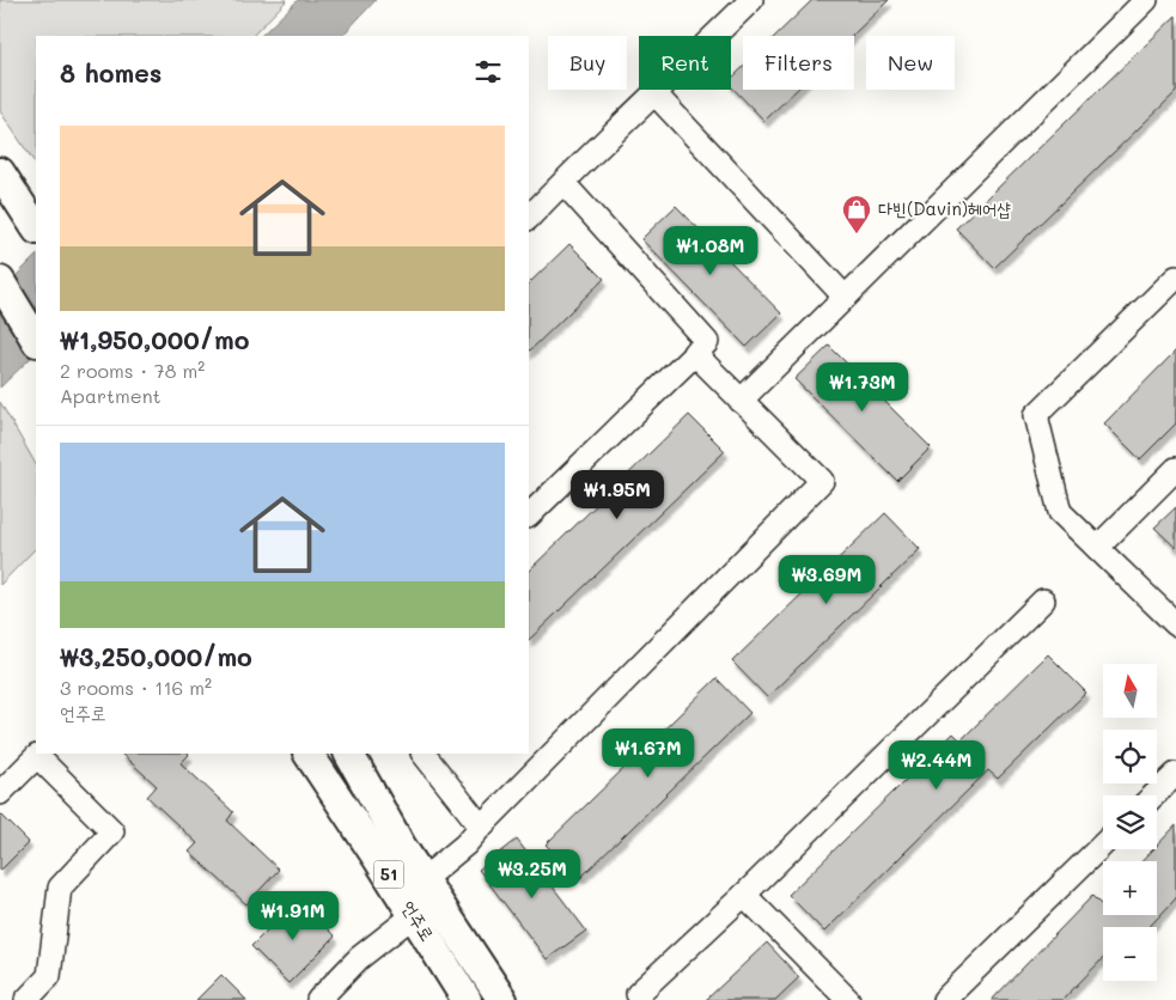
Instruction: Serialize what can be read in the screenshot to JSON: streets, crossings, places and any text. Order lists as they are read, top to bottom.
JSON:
{
  "streets": {
    "main road": ["51", "언주로"]
  },
  "places": {
    "shop": ["다빈(Davin)헤어샵"]
  },
  "north": "top",
  "page": {
    "chip": [
      "Buy",
      "Rent",
      "Filters",
      "New"
    ],
    "heading": "8 homes",
    "list": [
      {
        "name": "₩1,950,000/mo",
        "note": "2 rooms · 78 m² · Apartment"
      },
      {
        "name": "₩3,250,000/mo",
        "note": "3 rooms · 116 m² · 언주로"
      }
    ],
    "price": [
      "₩1.08M",
      "₩1.73M",
      "₩1.95M",
      "₩3.69M",
      "₩1.67M",
      "₩2.44M",
      "₩3.25M",
      "₩1.91M"
    ],
    "map_buttons": ["+", "−"]
  }
}
